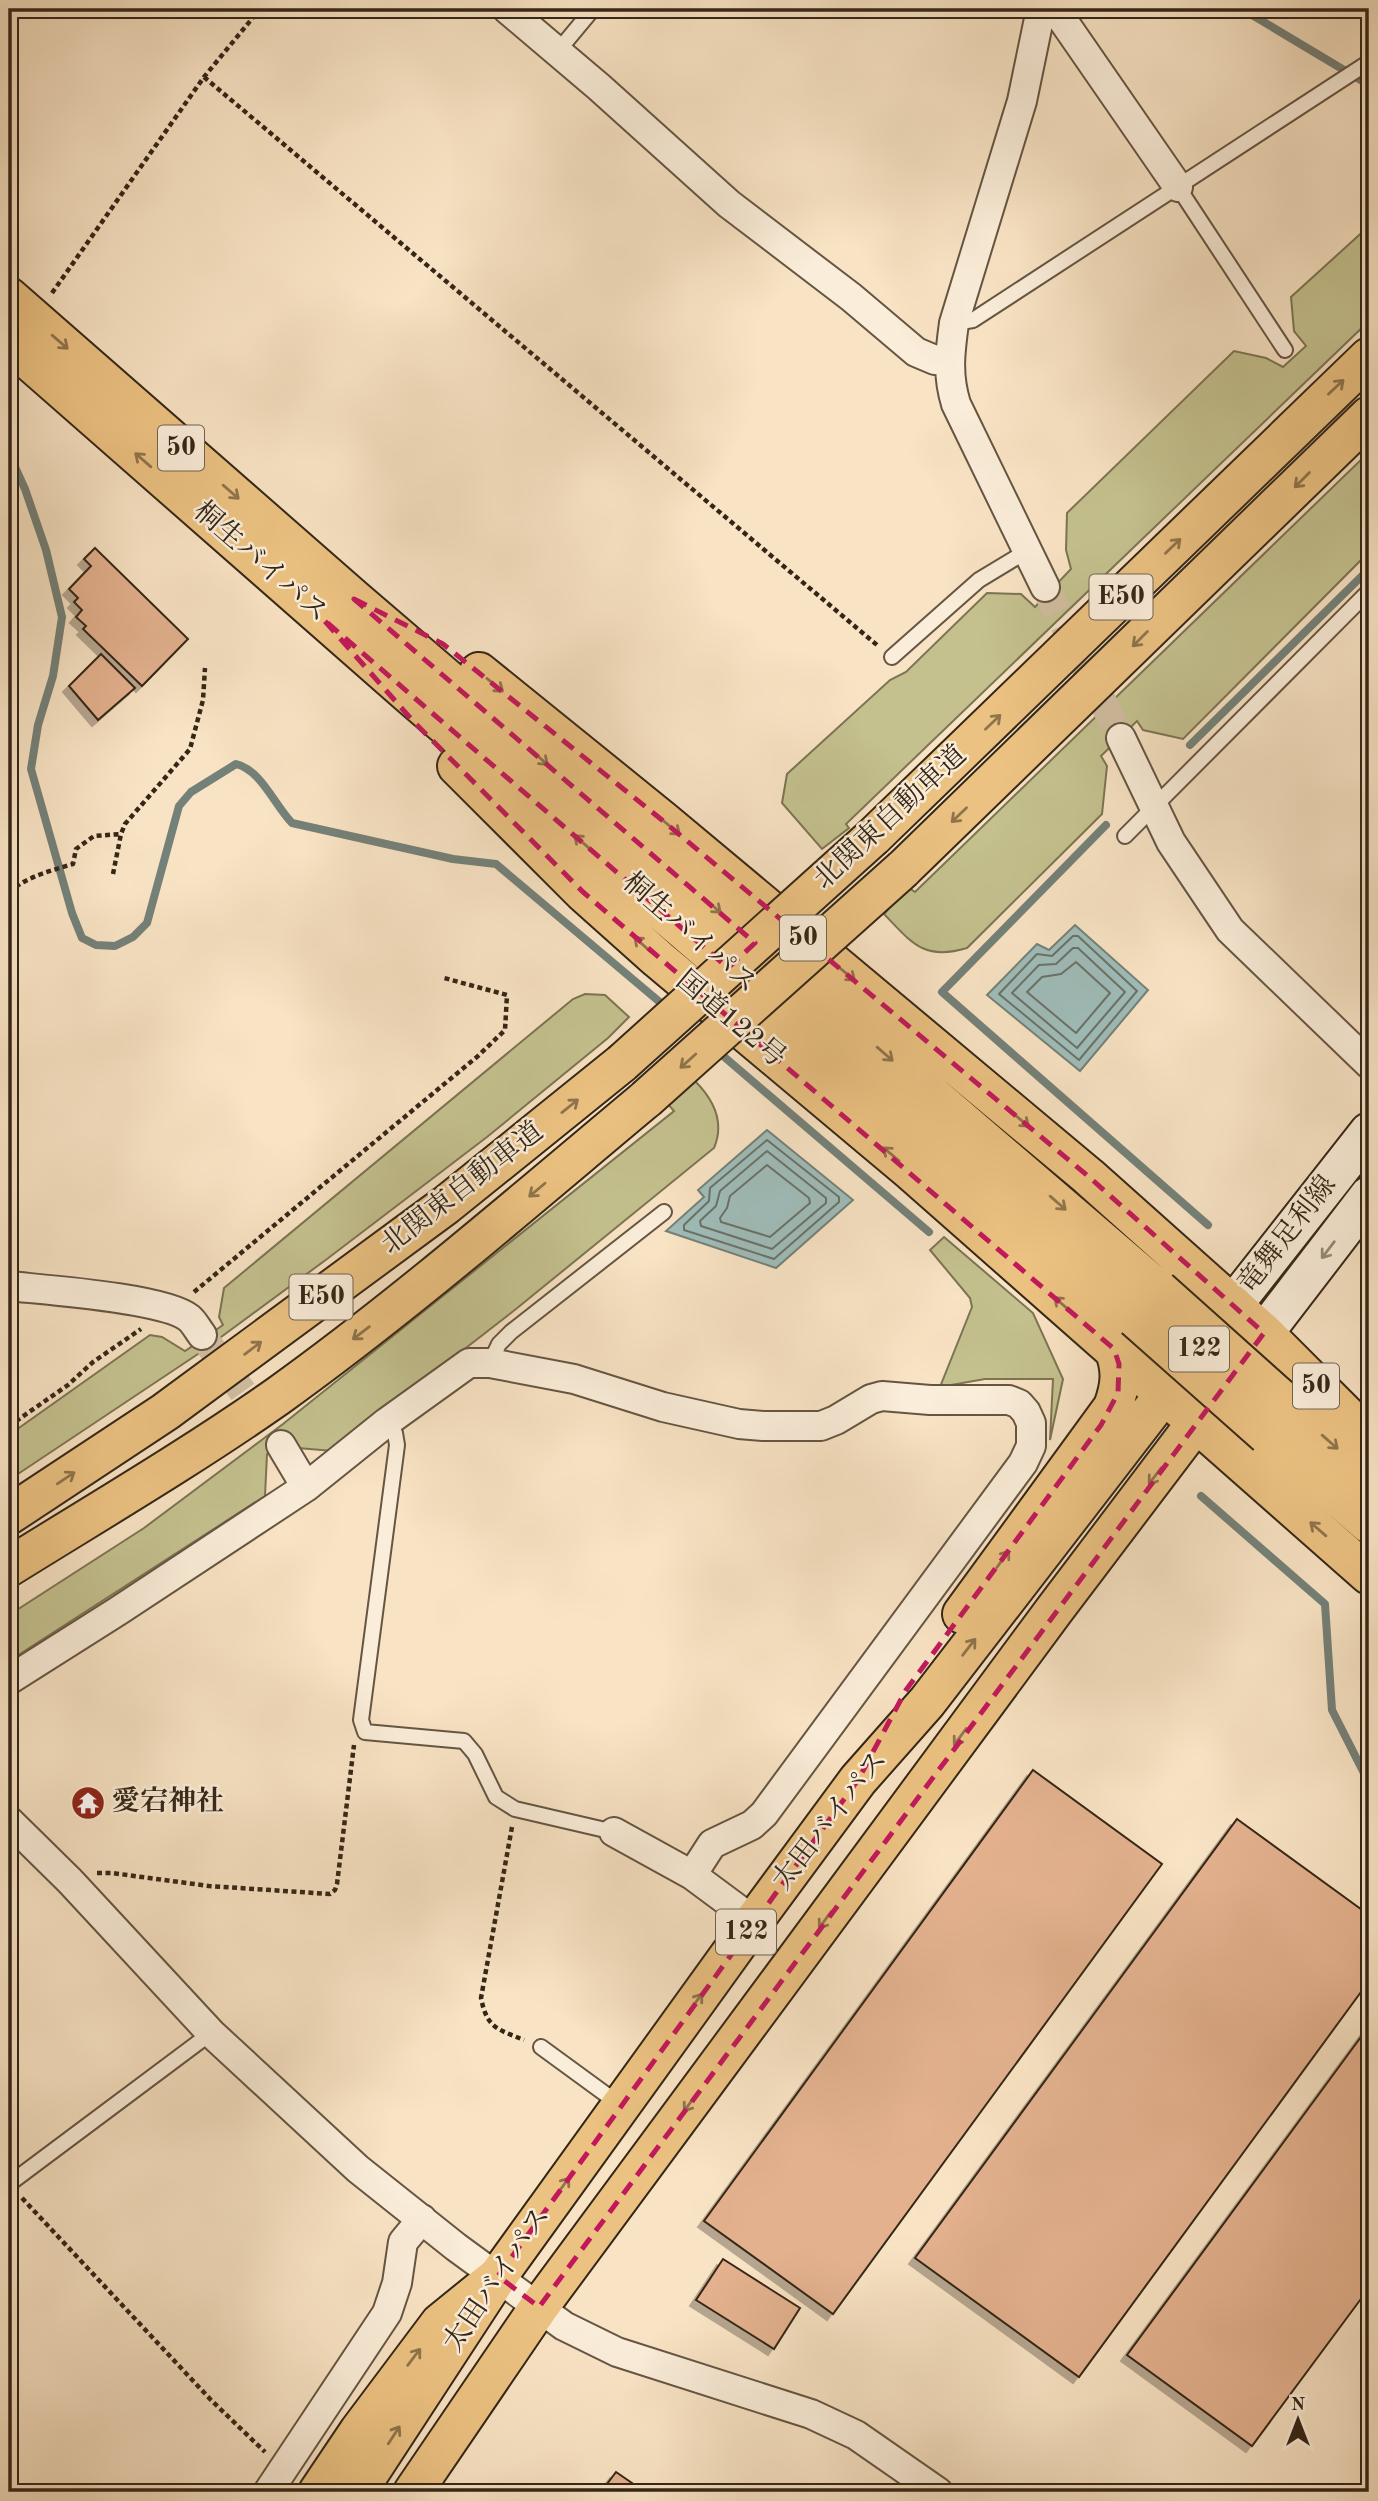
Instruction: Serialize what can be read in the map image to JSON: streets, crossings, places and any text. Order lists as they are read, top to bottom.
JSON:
{
  "streets": {
    "highway": [
      "50",
      "桐生バイパス",
      "E50",
      "北関東自動車道",
      "国道122号",
      "122",
      "太田バイパス"
    ],
    "main road": ["竜舞足利線"]
  },
  "crossings": [
    ["50", "桐生バイパス"],
    ["50", "国道122号"],
    ["50", "竜舞足利線"],
    ["50", "太田バイパス"],
    ["桐生バイパス", "国道122号"],
    ["国道122号", "太田バイパス"],
    ["竜舞足利線", "太田バイパス"]
  ],
  "places": {
    "temple": ["愛宕神社"]
  },
  "north": "top"
}
